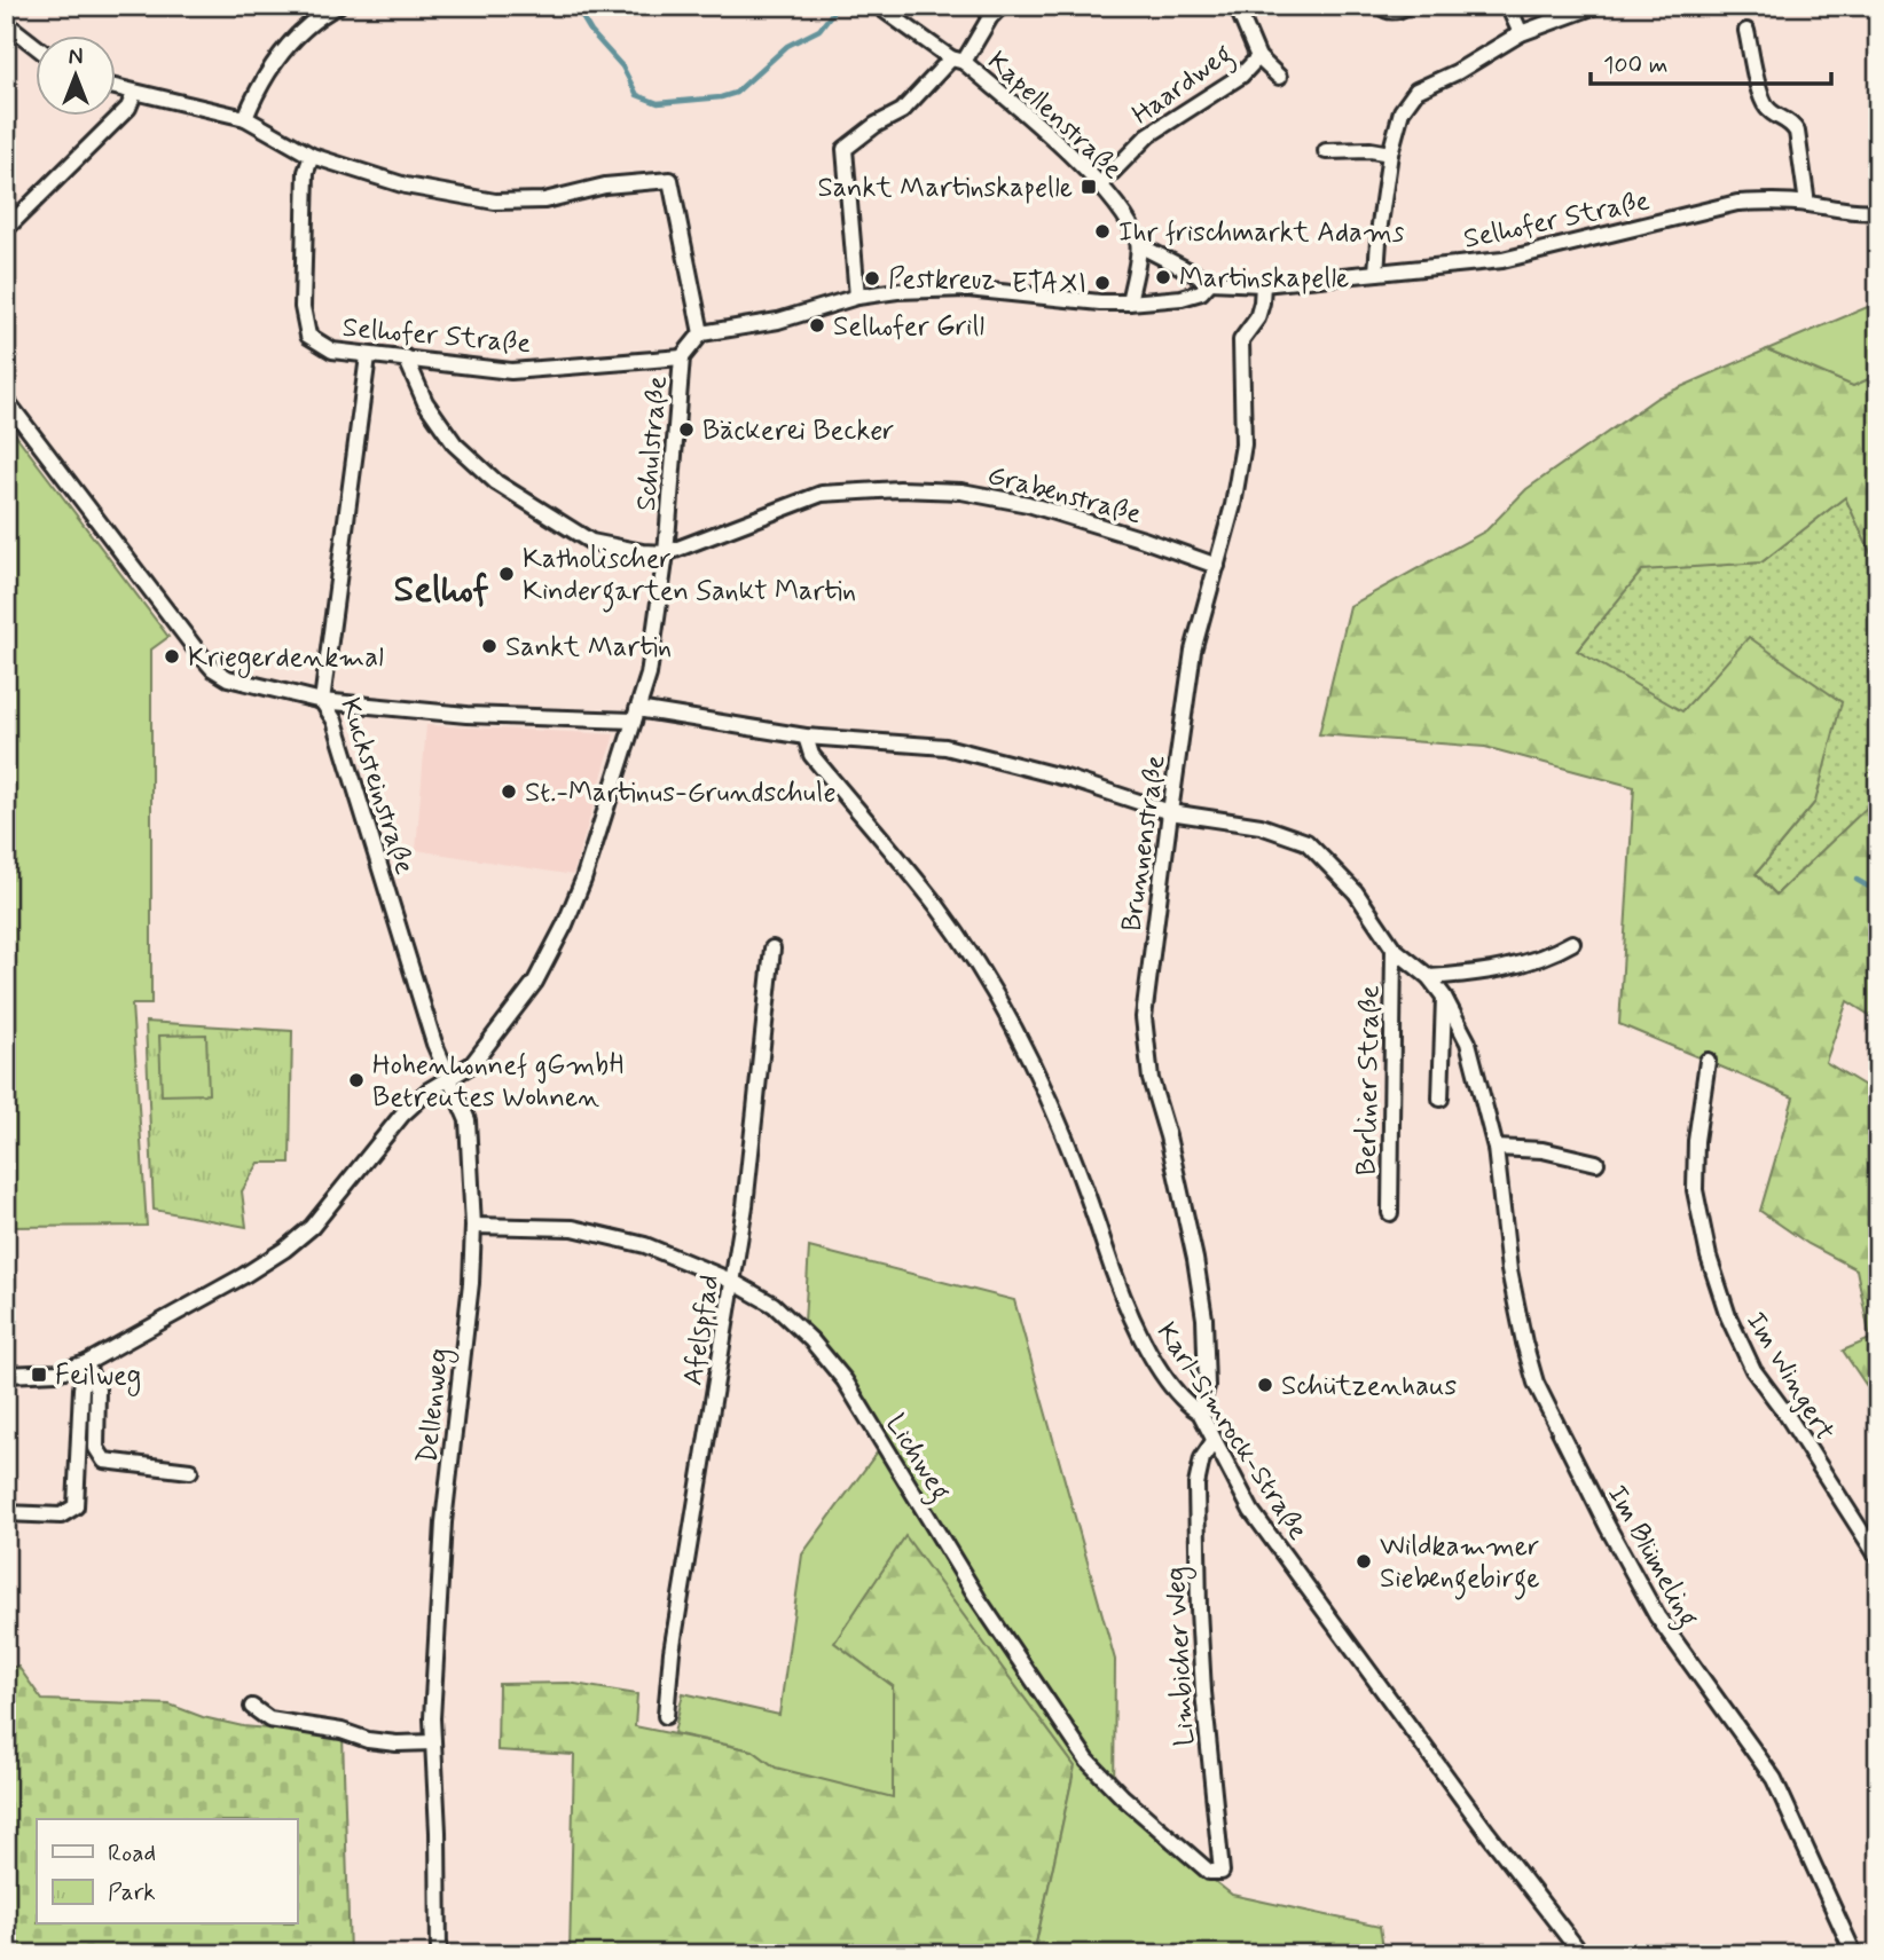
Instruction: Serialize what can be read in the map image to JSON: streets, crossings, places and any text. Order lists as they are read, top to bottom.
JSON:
{
  "streets": {
    "street": [
      "Haardweg",
      "Kapellenstraße",
      "Selhofer Straße",
      "Schulstraße",
      "Grabenstraße",
      "Kucksteinstraße",
      "Brunnenstraße",
      "Berliner Straße",
      "Afelspfad",
      "Im Wingert",
      "Dellenweg",
      "Karl-Simrock-Straße",
      "Lichweg",
      "Im Blümeling",
      "Limbicher Weg"
    ]
  },
  "crossings": [
    ["Haardweg", "Kapellenstraße"],
    ["Selhofer Straße", "Schulstraße"],
    ["Selhofer Straße", "Kucksteinstraße"],
    ["Selhofer Straße", "Brunnenstraße"],
    ["Schulstraße", "Grabenstraße"],
    ["Schulstraße", "Kucksteinstraße"],
    ["Schulstraße", "Berliner Straße"],
    ["Schulstraße", "Dellenweg"],
    ["Grabenstraße", "Brunnenstraße"],
    ["Kucksteinstraße", "Berliner Straße"],
    ["Kucksteinstraße", "Dellenweg"],
    ["Brunnenstraße", "Berliner Straße"],
    ["Brunnenstraße", "Karl-Simrock-Straße"],
    ["Berliner Straße", "Karl-Simrock-Straße"],
    ["Berliner Straße", "Im Blümeling"],
    ["Afelspfad", "Lichweg"],
    ["Dellenweg", "Lichweg"],
    ["Karl-Simrock-Straße", "Limbicher Weg"],
    ["Lichweg", "Limbicher Weg"]
  ],
  "districts": ["Selhof"],
  "places": {
    "transit": ["Sankt Martinskapelle", "Feilweg"],
    "other": [
      "Ihr frischmarkt Adams",
      "Martinskapelle",
      "Pestkreuz",
      "ETAXI",
      "Selhofer Grill",
      "Bäckerei Becker",
      "Katholischer Kindergarten Sankt Martin",
      "Sankt Martin",
      "Kriegerdenkmal",
      "St.-Martinus-Grundschule",
      "Hohenhonnef gGmbH Betreutes Wohnen",
      "Schützenhaus",
      "Wildkammer Siebengebirge"
    ]
  },
  "legend": ["Road", "Park"],
  "scale_bar": "100 m",
  "north": "top"
}
